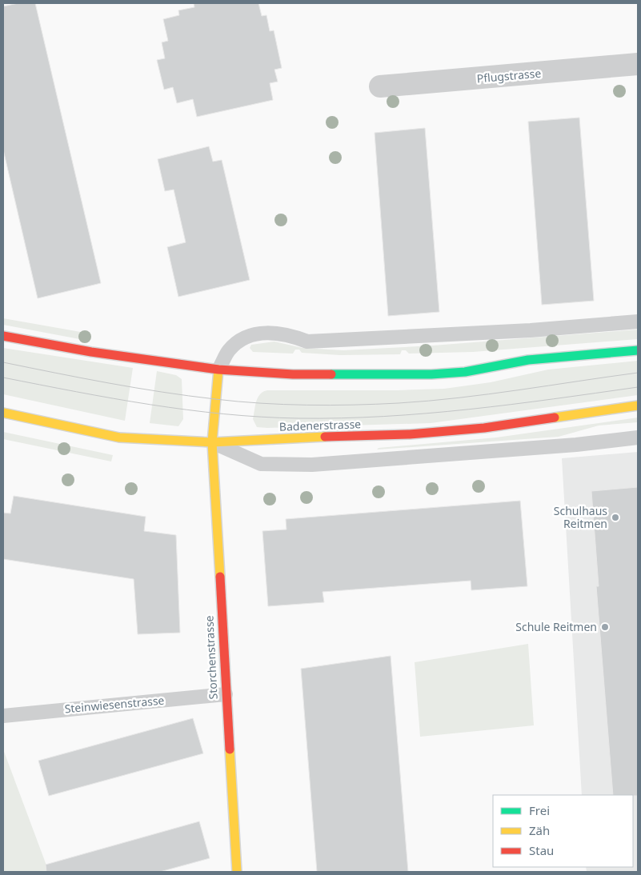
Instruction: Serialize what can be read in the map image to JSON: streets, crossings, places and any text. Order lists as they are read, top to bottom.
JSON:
{
  "streets": {
    "main road": ["Badenerstrasse", "Storchenstrasse"],
    "street": ["Pflugstrasse"],
    "lane": ["Steinwiesenstrasse"]
  },
  "crossings": [
    ["Badenerstrasse", "Storchenstrasse"],
    ["Storchenstrasse", "Steinwiesenstrasse"]
  ],
  "places": ["Schulhaus Reitmen", "Schule Reitmen"],
  "legend": ["Frei", "Zäh", "Stau"]
}
